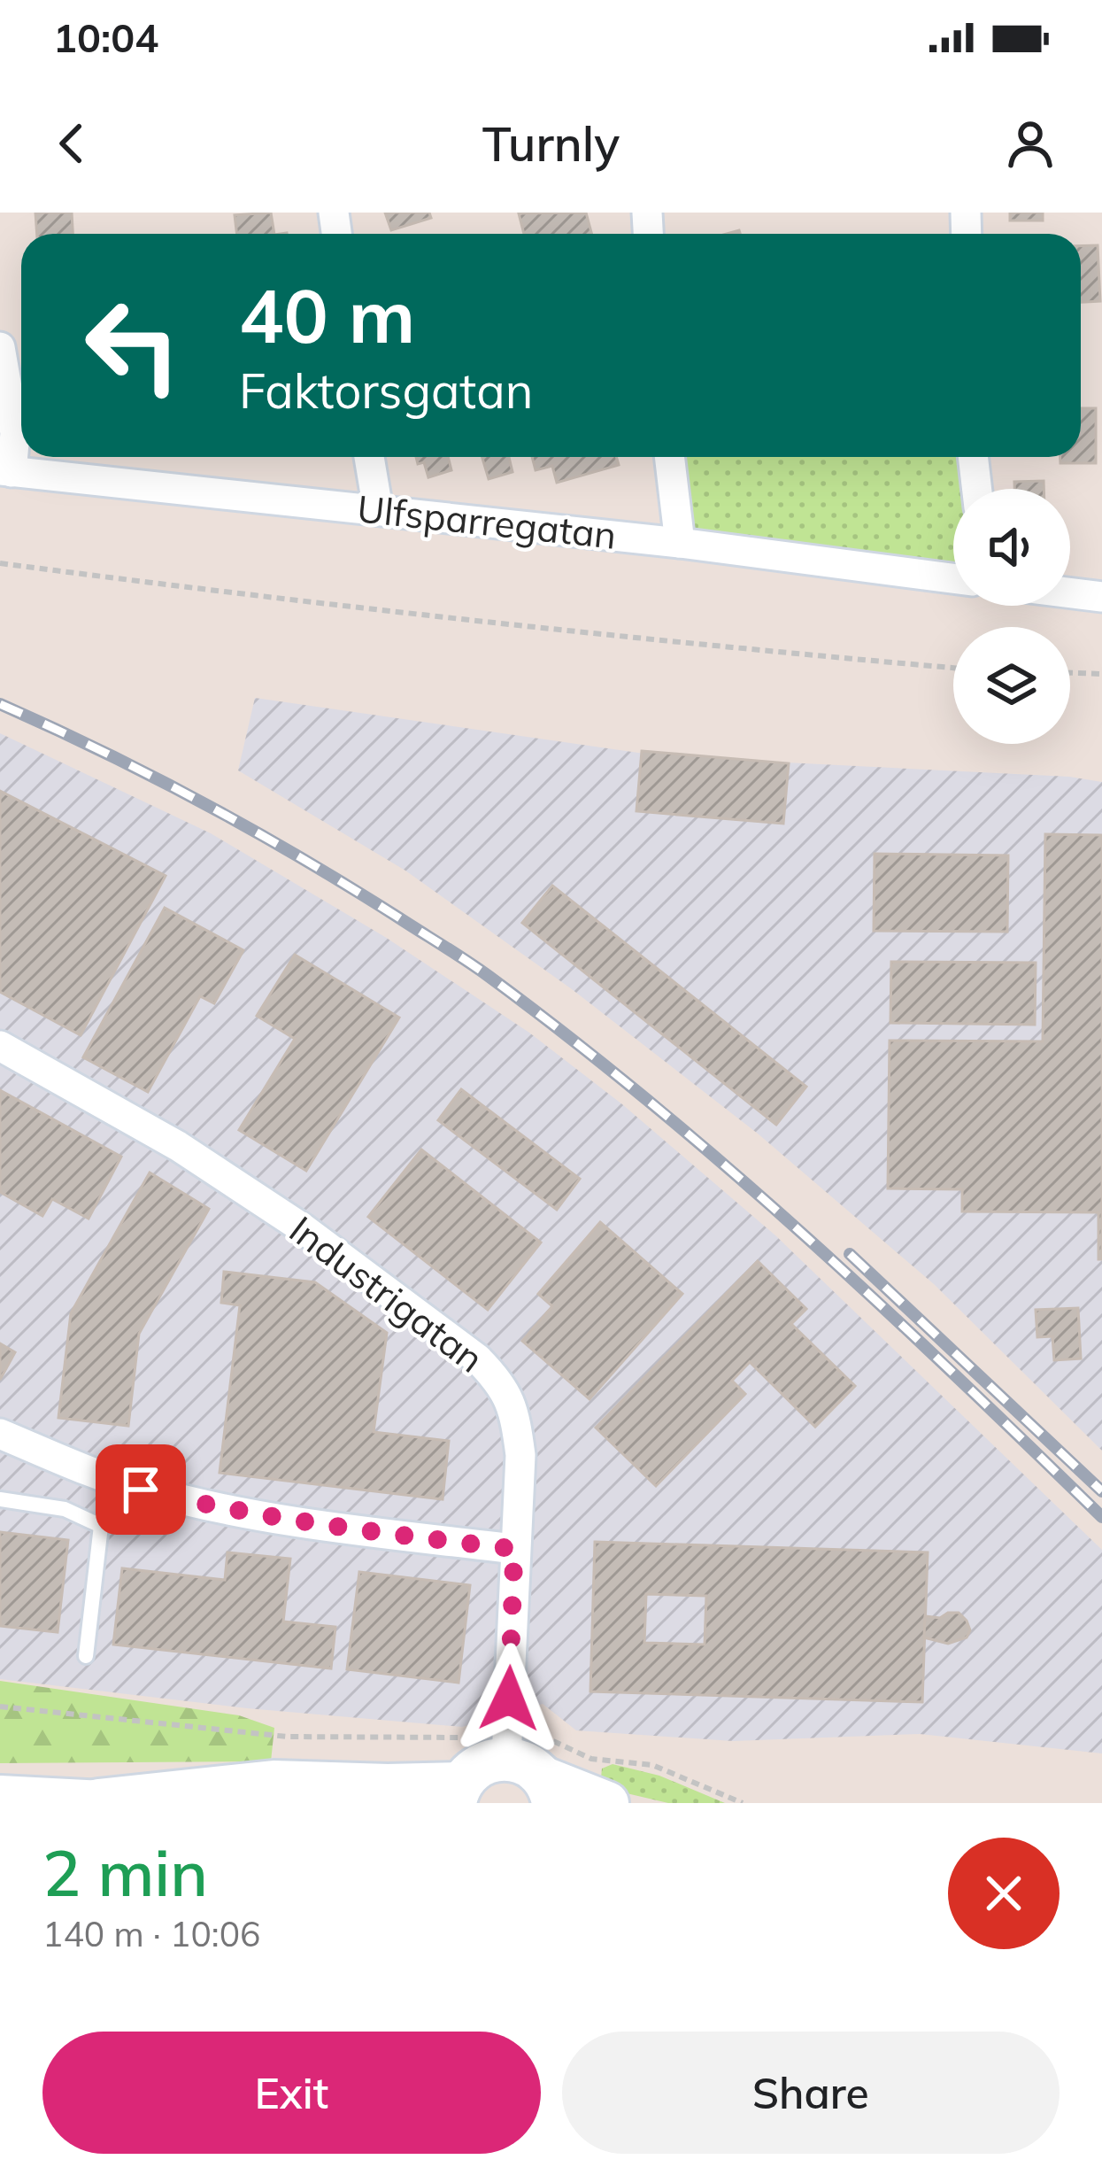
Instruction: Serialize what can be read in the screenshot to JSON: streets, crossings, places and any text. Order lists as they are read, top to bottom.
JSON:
{
  "streets": {
    "street": ["Ulfsparregatan", "Industrigatan"]
  },
  "page": {
    "status": "10:04",
    "header": "Turnly",
    "turn": ["40 m", "Faktorsgatan"],
    "heading": ["2 min", "140 m · 10:06"],
    "buttons": ["Exit", "Share"]
  }
}
